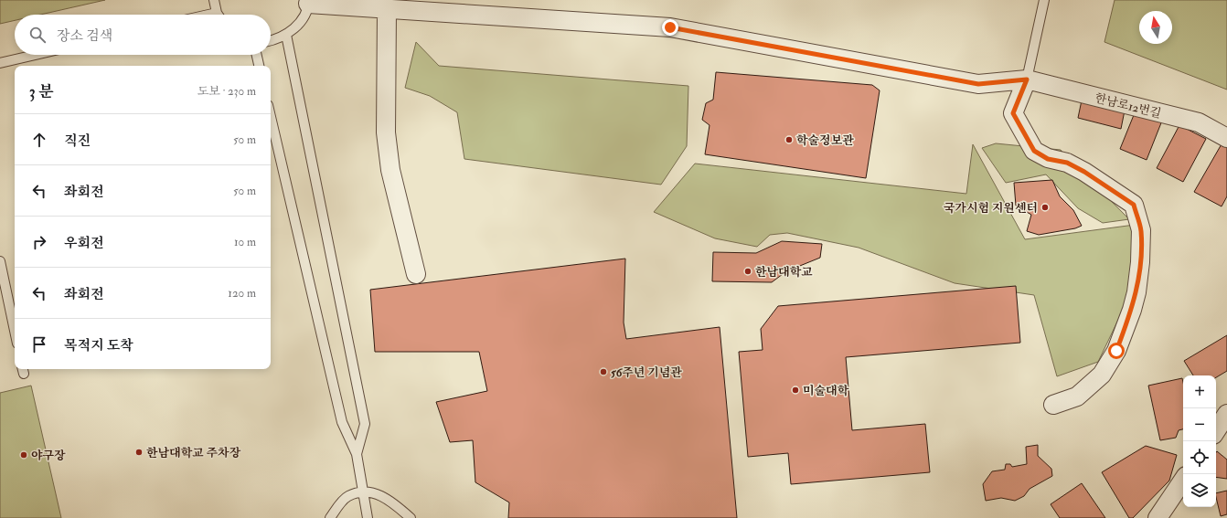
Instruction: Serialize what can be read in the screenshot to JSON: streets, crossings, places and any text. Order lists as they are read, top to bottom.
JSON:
{
  "streets": {
    "street": ["한남로12번길"]
  },
  "places": [
    "학술정보관",
    "국가시험 지원센터",
    "한남대학교",
    "56주년 기념관",
    "미술대학",
    "한남대학교 주차장",
    "야구장"
  ],
  "north": "top",
  "page": {
    "search": "장소 검색",
    "heading": ["3 분", "도보 · 230 m"],
    "list": [
      ["직진", "50 m"],
      ["좌회전", "50 m"],
      ["우회전", "10 m"],
      ["좌회전", "120 m"],
      "목적지 도착"
    ],
    "map_buttons": ["+", "−"]
  }
}
